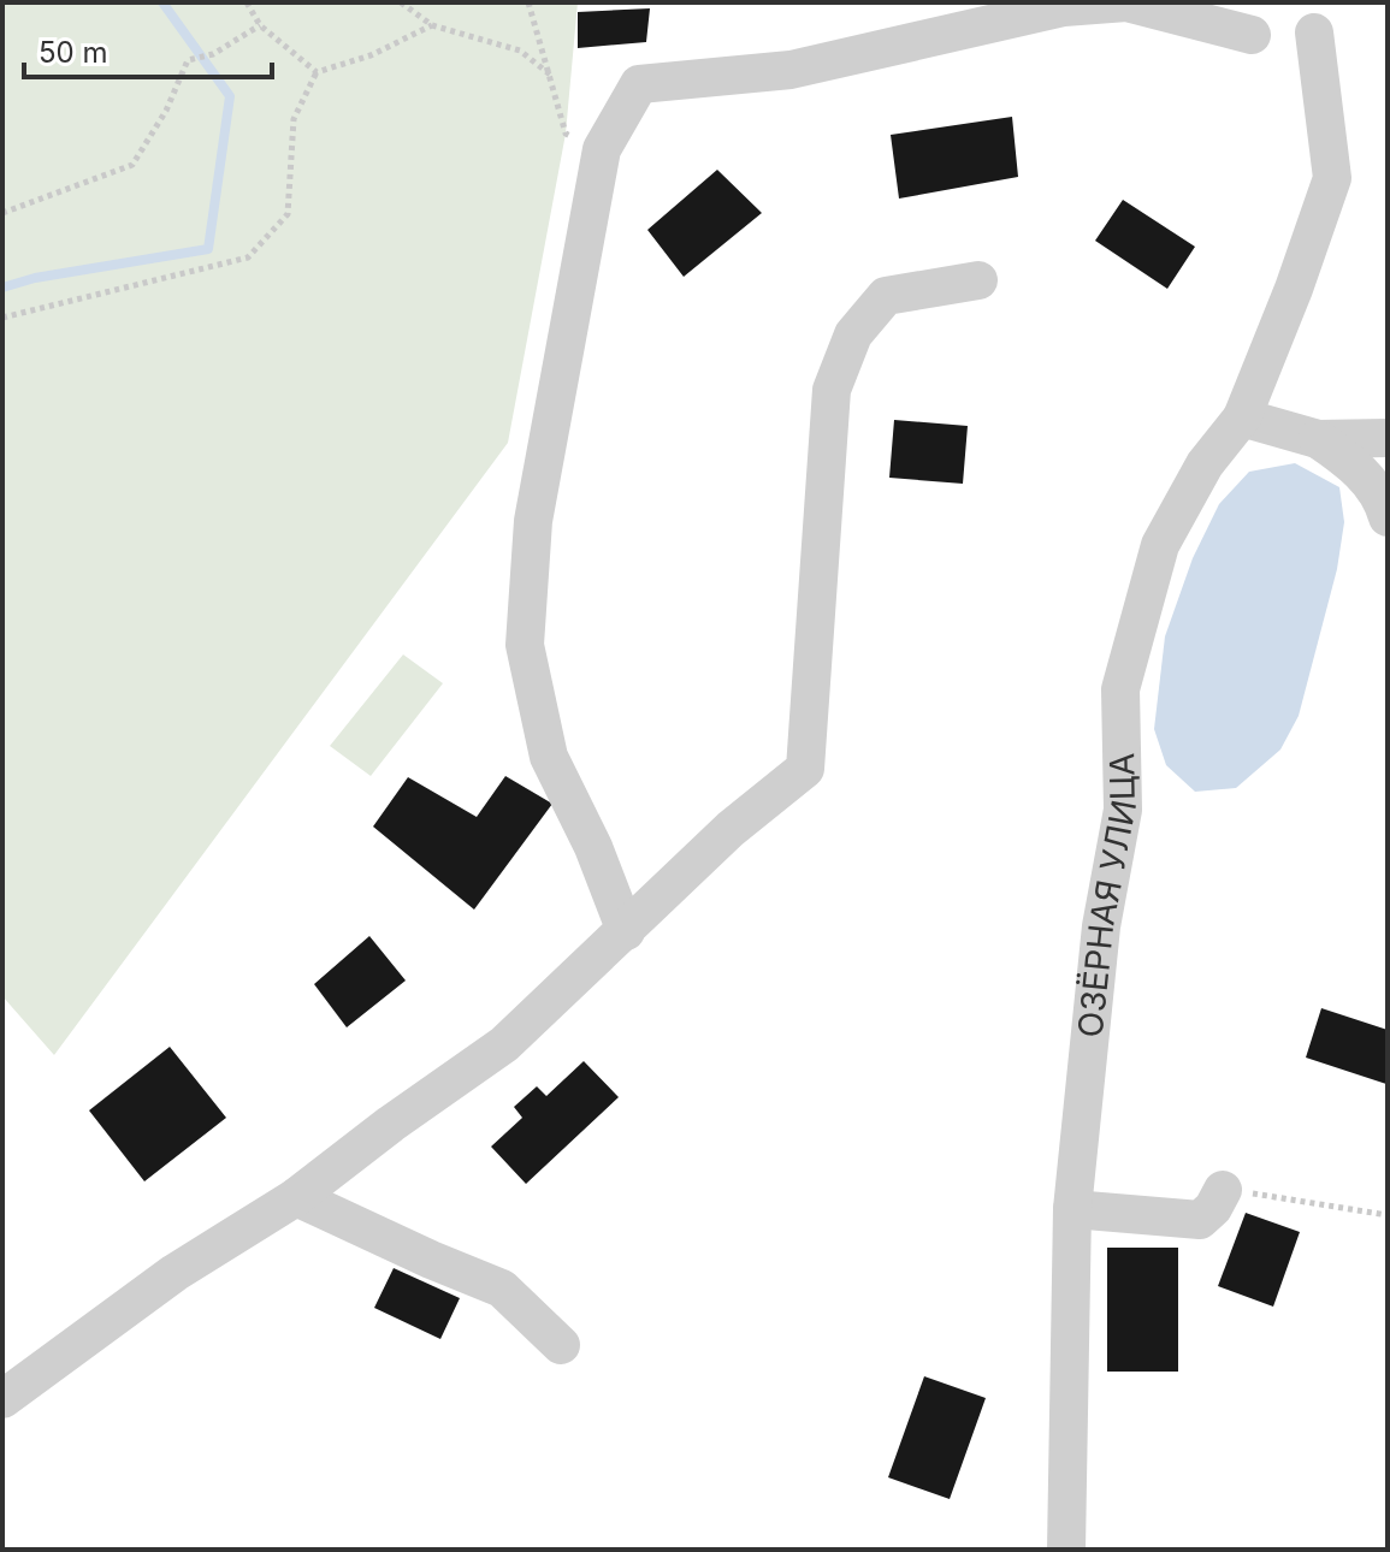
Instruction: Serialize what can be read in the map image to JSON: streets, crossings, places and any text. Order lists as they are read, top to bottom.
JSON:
{
  "streets": {
    "street": ["ОЗЁРНАЯ УЛИЦА"]
  },
  "scale_bar": "50 m"
}
